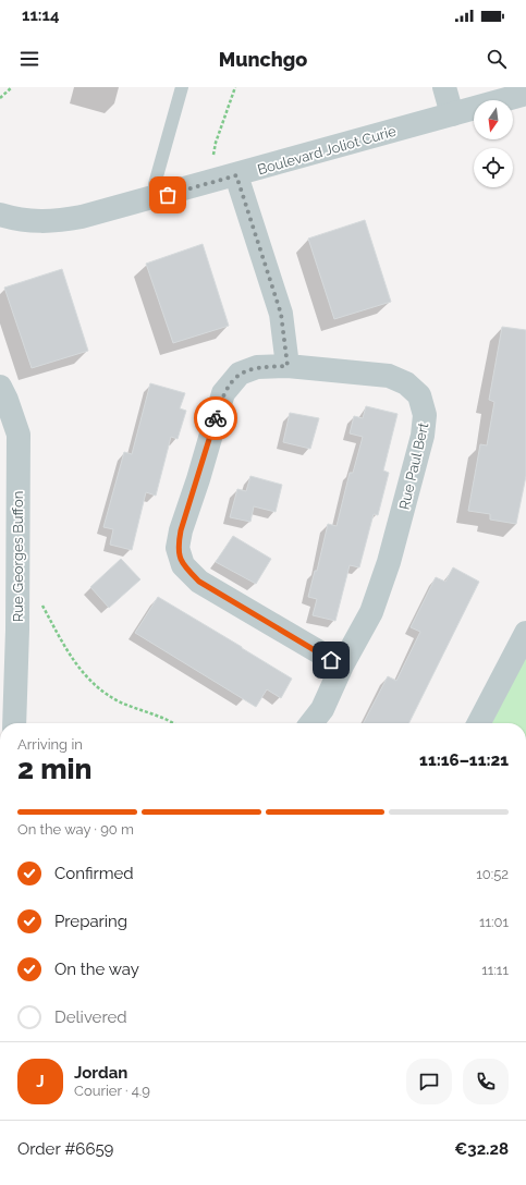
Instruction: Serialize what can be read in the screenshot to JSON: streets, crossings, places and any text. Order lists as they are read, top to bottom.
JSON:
{
  "streets": {
    "street": ["Boulevard Joliot Curie", "Rue Paul Bert", "Rue Georges Buffon"]
  },
  "north": "bottom",
  "page": {
    "status": "11:14",
    "header": "Munchgo",
    "heading": ["2 min", "Arriving in", "11:16–11:21"],
    "panel": [
      "Jordan",
      "Courier · 4.9",
      "Order #6659",
      "€32.28"
    ],
    "bar": "On the way · 90 m",
    "list": [
      ["Confirmed", "10:52"],
      ["Preparing", "11:01"],
      ["On the way", "11:11"],
      "Delivered"
    ],
    "round": "J"
  }
}
